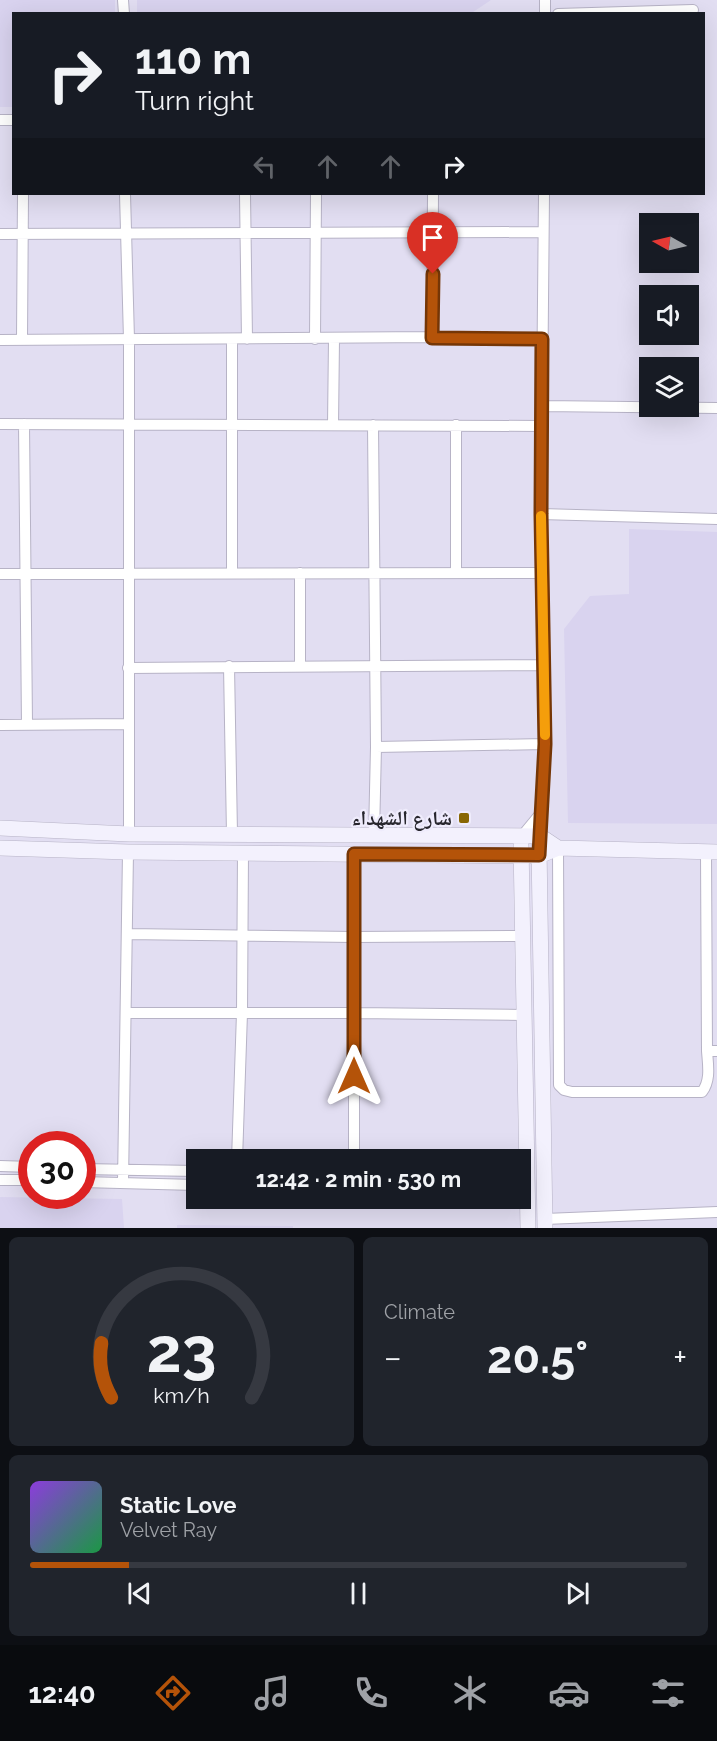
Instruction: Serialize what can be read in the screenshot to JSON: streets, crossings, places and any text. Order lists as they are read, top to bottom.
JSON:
{
  "places": {
    "transit": ["شارع الشهداء"]
  },
  "north": "left",
  "page": {
    "turn": ["110 m", "Turn right"],
    "limit": "30",
    "trip": "12:42 · 2 min · 530 m",
    "tile": "Climate",
    "heat": ["−", "20.5°", "+"],
    "song": ["Static Love", "Velvet Ray"],
    "tabs": "12:40",
    "gauge": ["23", "km/h"]
  }
}
